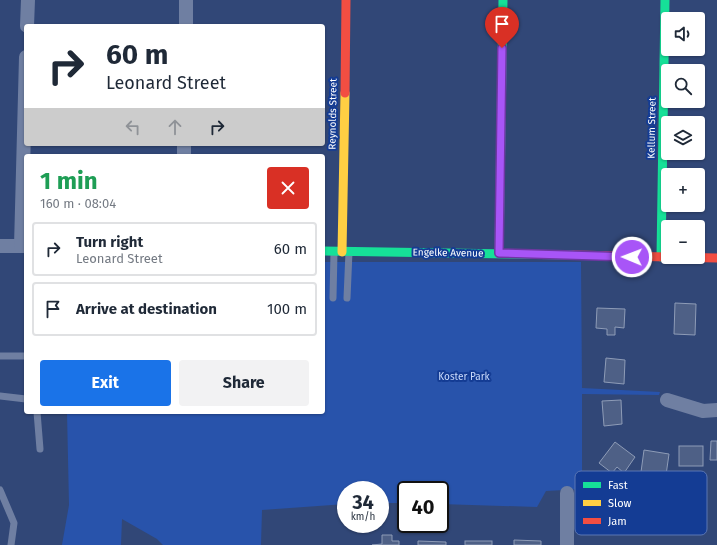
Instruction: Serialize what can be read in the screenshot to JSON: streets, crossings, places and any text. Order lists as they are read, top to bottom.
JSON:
{
  "streets": {
    "street": ["Reynolds Street", "Kellum Street", "Engelke Avenue"]
  },
  "crossings": [
    ["Reynolds Street", "Engelke Avenue"]
  ],
  "parks": ["Koster Park"],
  "legend": ["Fast", "Slow", "Jam"],
  "page": {
    "map_buttons": ["+", "−"],
    "turn": ["60 m", "Leonard Street"],
    "heading": ["1 min", "160 m · 08:04"],
    "list": [
      {
        "name": "Turn right",
        "note": "Leonard Street",
        "value": "60 m"
      },
      {
        "name": "Arrive at destination",
        "value": "100 m"
      }
    ],
    "buttons": ["Exit", "Share"],
    "speed": "34 km/h",
    "limit": "40"
  }
}
